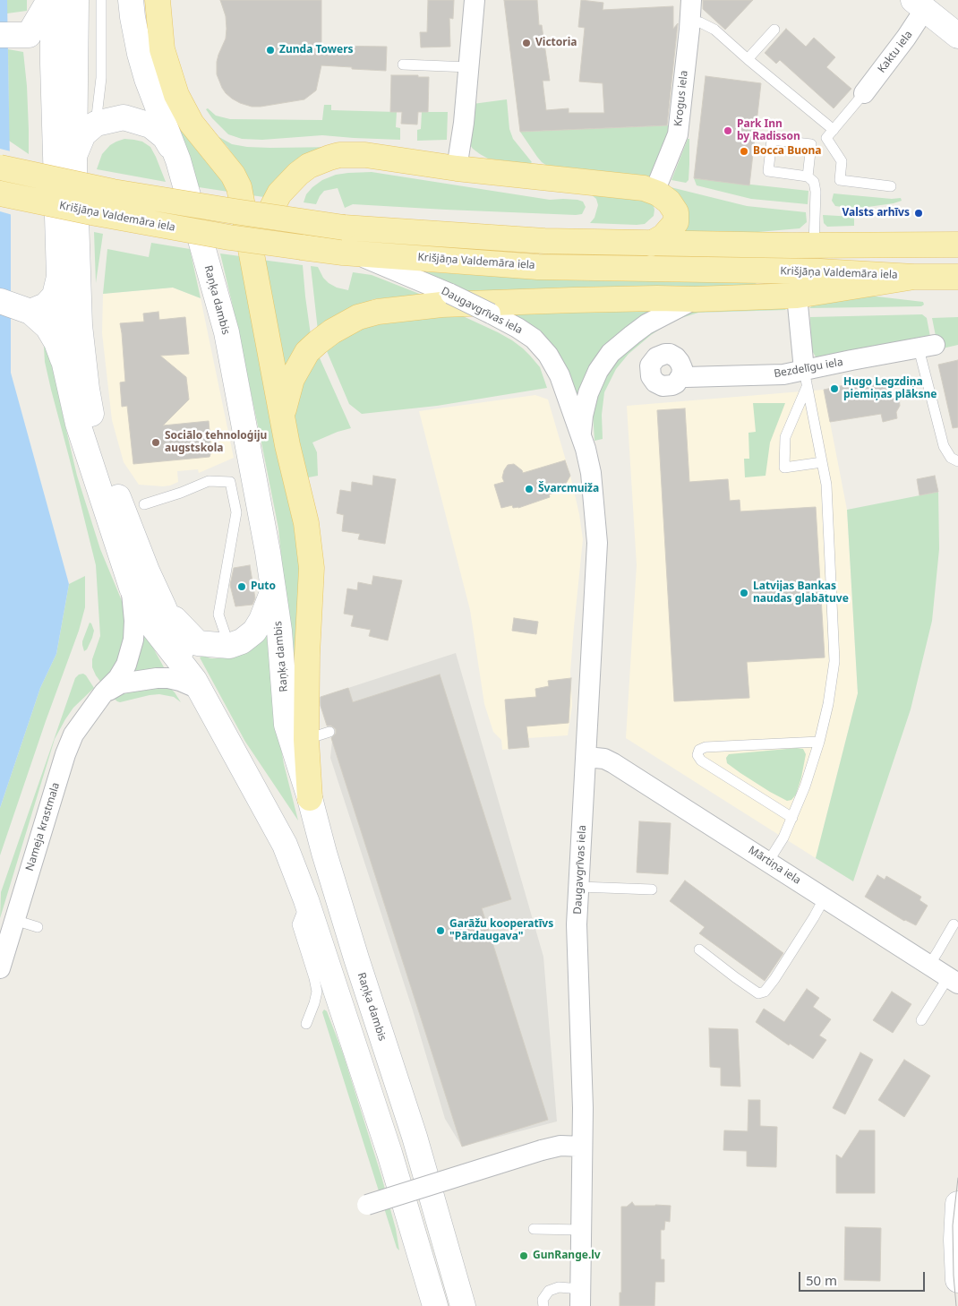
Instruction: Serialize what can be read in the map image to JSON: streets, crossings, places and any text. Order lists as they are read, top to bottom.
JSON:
{
  "streets": {
    "main road": ["Krišjāņa Valdemāra iela", "Raņķa dambis"],
    "street": [
      "Kaktu iela",
      "Krogus iela",
      "Daugavgrīvas iela",
      "Bezdelīgu iela",
      "Nameja krastmala",
      "Mārtiņa iela"
    ]
  },
  "crossings": [
    ["Krišjāņa Valdemāra iela", "Daugavgrīvas iela"],
    ["Daugavgrīvas iela", "Mārtiņa iela"]
  ],
  "places": [
    "Victoria",
    "Zunda Towers",
    "Park Inn by Radisson",
    "Bocca Buona",
    "Valsts arhīvs",
    "Hugo Legzdiņa piemiņas plāksne",
    "Sociālo tehnoloģiju augstskola",
    "Švarcmuiža",
    "Puto",
    "Latvijas Bankas naudas glabātuve",
    "Garāžu kooperatīvs \"Pārdaugava\"",
    "GunRange.lv"
  ],
  "scale_bar": "50 m"
}
